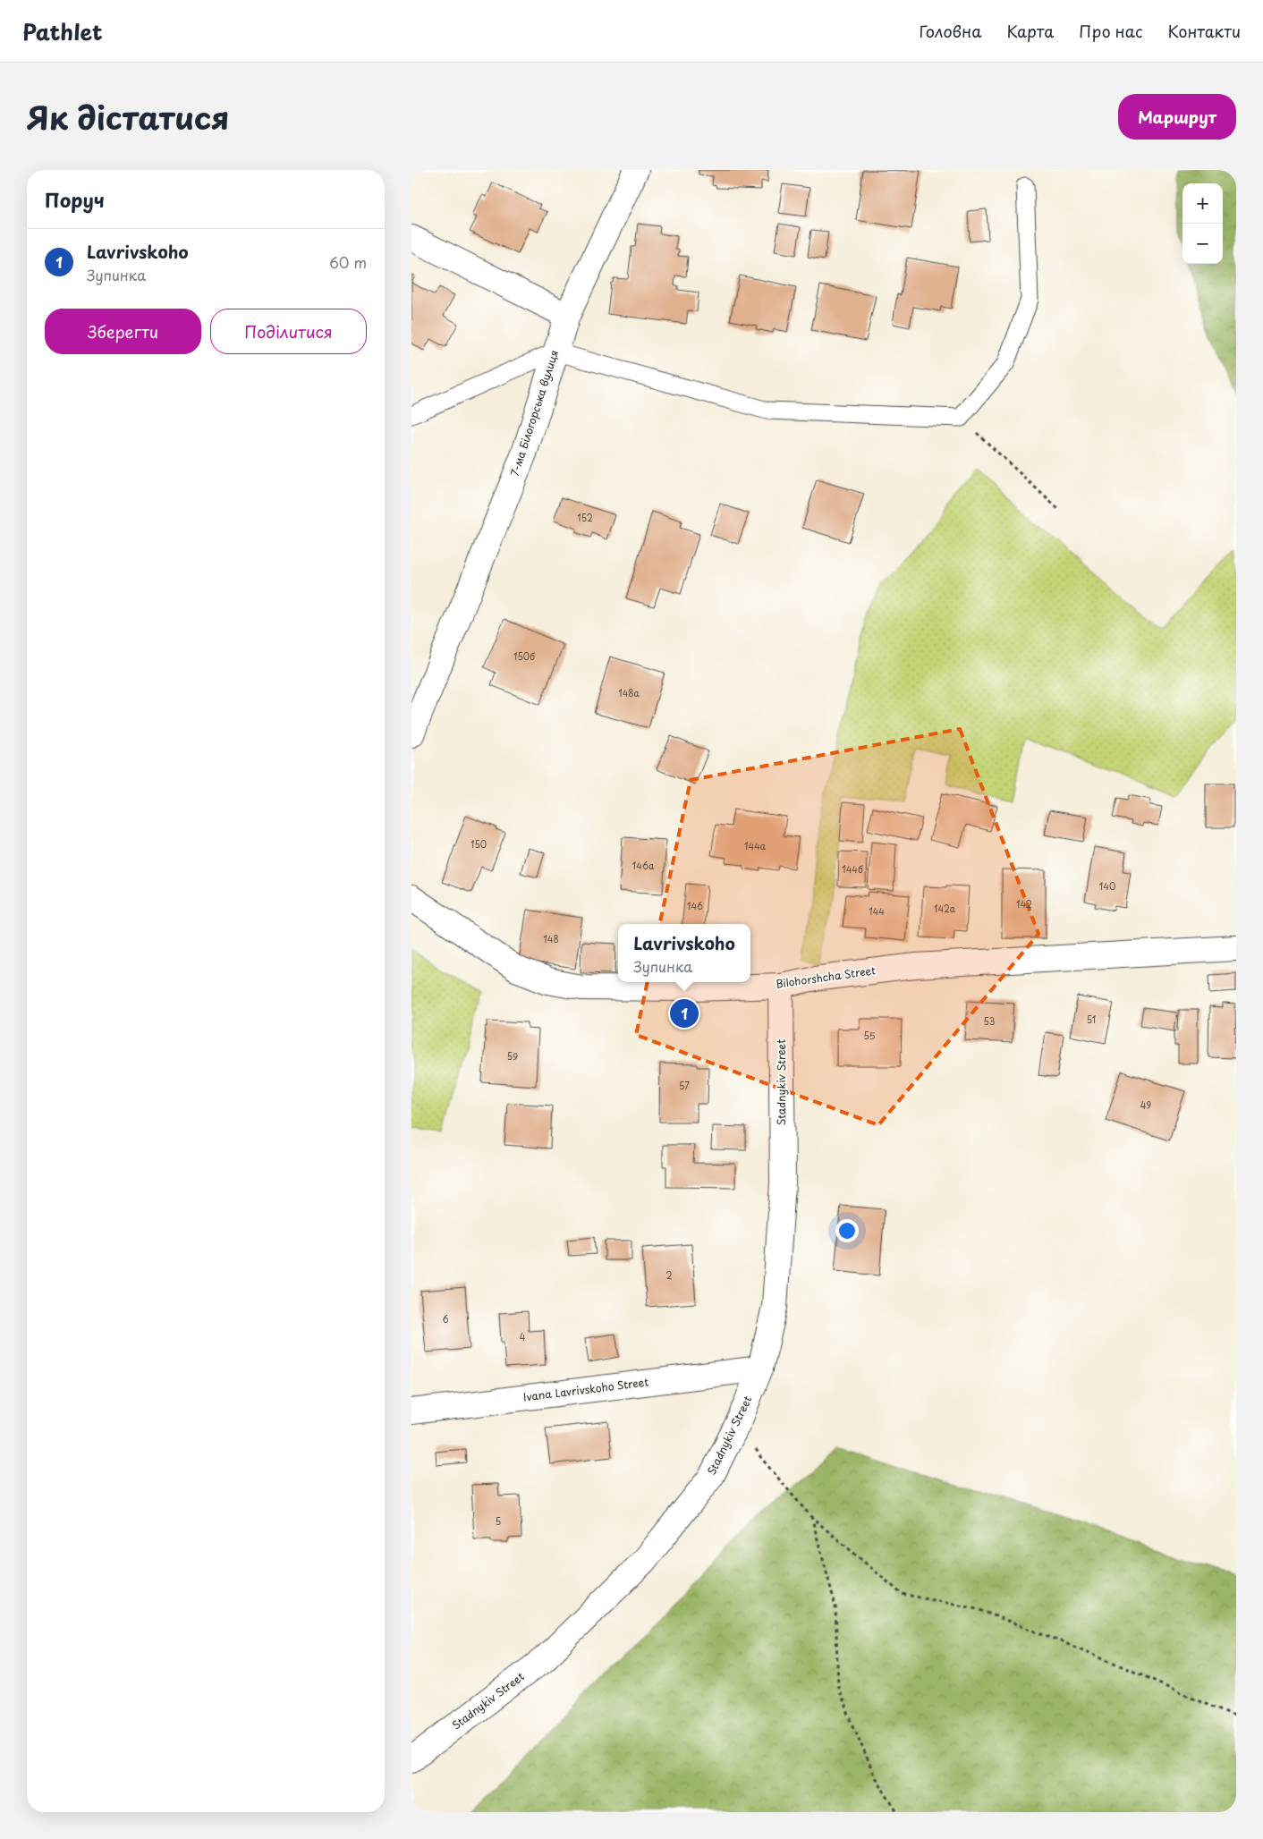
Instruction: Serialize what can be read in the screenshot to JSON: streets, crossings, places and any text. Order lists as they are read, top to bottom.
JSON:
{
  "streets": {
    "street": [
      "7-ма Білогорська вулиця",
      "Bilohorshcha Street",
      "Stadnykiv Street",
      "Ivana Lavrivskoho Street"
    ]
  },
  "crossings": [
    ["Bilohorshcha Street", "Stadnykiv Street"],
    ["Stadnykiv Street", "Ivana Lavrivskoho Street"]
  ],
  "house_numbers": [
    "152",
    "150б",
    "148а",
    "150",
    "144а",
    "146а",
    "144б",
    "140",
    "142",
    "146",
    "142а",
    "144",
    "148",
    "51",
    "53",
    "55",
    "59",
    "57",
    "49",
    "2",
    "6",
    "4",
    "5"
  ],
  "page": {
    "header": "Pathlet",
    "nav": [
      "Головна",
      "Карта",
      "Про нас",
      "Контакти"
    ],
    "title": "Як дістатися",
    "buttons": [
      "Маршрут",
      ["Зберегти", "Поділитися"]
    ],
    "heading": "Поруч",
    "map_buttons": ["+", "−"],
    "list": [
      {
        "mark": "1",
        "name": "Lavrivskoho",
        "note": "Зупинка",
        "value": "60 m"
      }
    ],
    "popup": ["Lavrivskoho", "Зупинка"],
    "pins": "1"
  }
}
